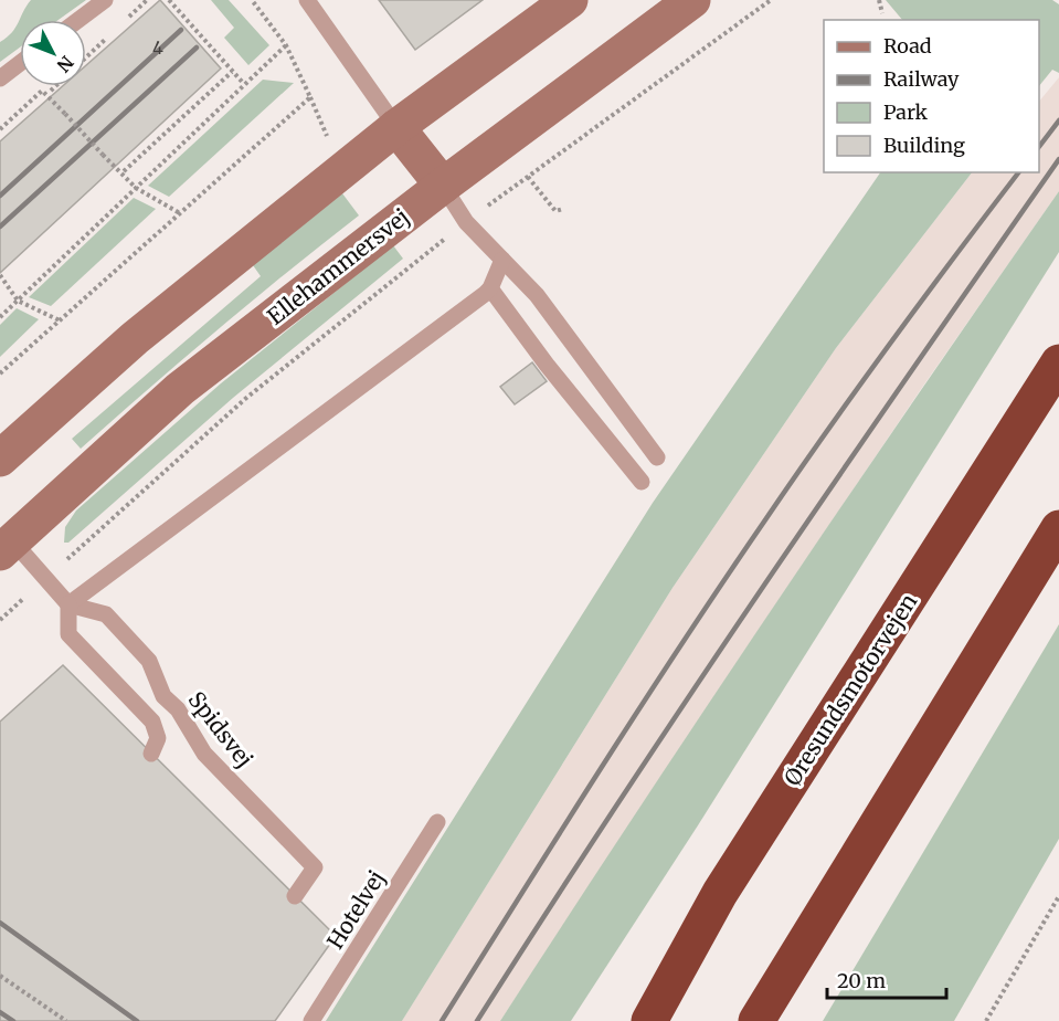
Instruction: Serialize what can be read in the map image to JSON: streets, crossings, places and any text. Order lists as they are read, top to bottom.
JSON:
{
  "streets": {
    "highway": ["Øresundsmotorvejen"],
    "street": ["Ellehammersvej"],
    "lane": ["Spidsvej", "Hotelvej"]
  },
  "house_numbers": ["4"],
  "legend": [
    "Road",
    "Railway",
    "Park",
    "Building"
  ],
  "scale_bar": "20 m",
  "north": "bottom right"
}
